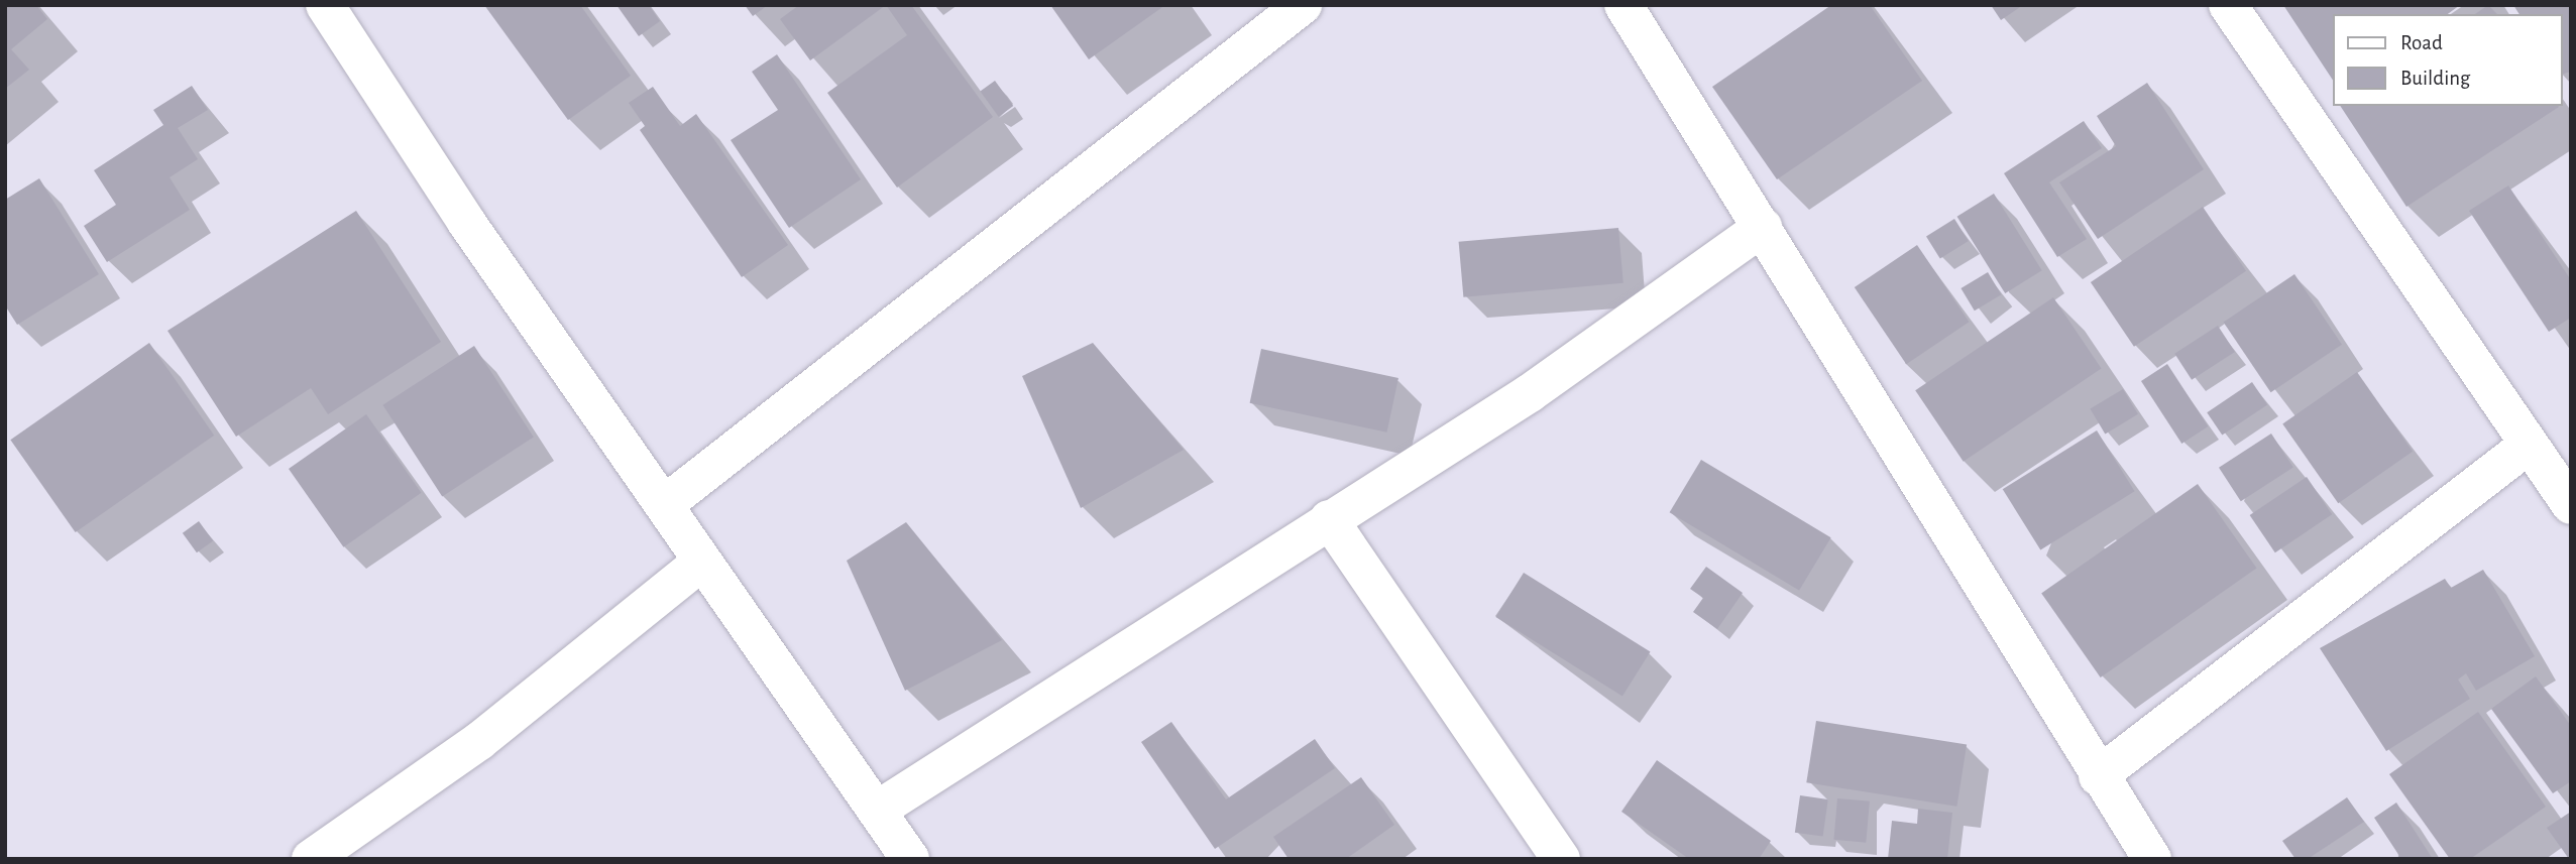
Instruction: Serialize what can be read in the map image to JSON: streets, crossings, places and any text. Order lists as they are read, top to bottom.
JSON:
{
  "legend": ["Road", "Building"]
}
